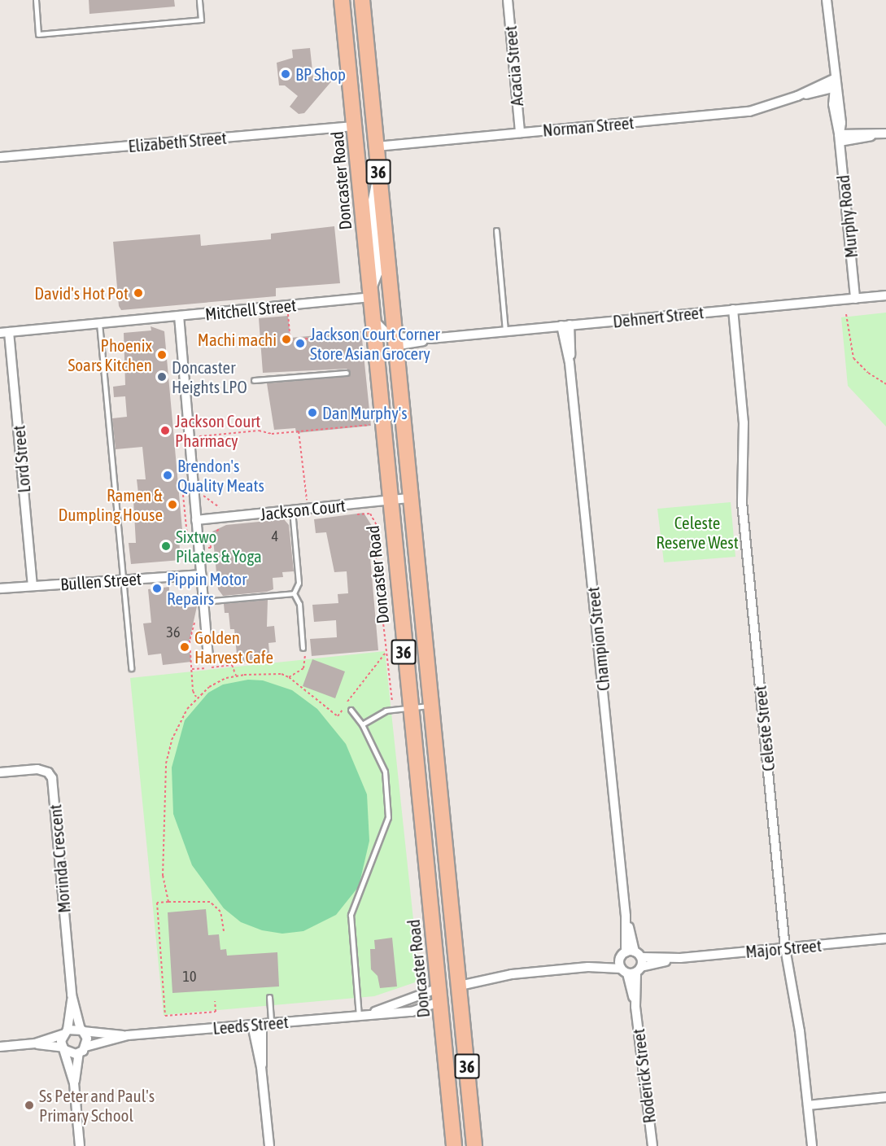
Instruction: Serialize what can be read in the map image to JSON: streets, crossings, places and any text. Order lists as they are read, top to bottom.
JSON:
{
  "streets": {
    "main road": ["36", "Doncaster Road"],
    "street": [
      "Acacia Street",
      "Norman Street",
      "Elizabeth Street",
      "Murphy Road",
      "Mitchell Street",
      "Dehnert Street",
      "Lord Street",
      "Jackson Court",
      "Bullen Street",
      "Champion Street",
      "Celeste Street",
      "Morinda Crescent",
      "Major Street",
      "Leeds Street",
      "Roderick Street"
    ]
  },
  "crossings": [
    ["Acacia Street", "Norman Street"],
    ["Norman Street", "36"],
    ["Norman Street", "Murphy Road"],
    ["Elizabeth Street", "Doncaster Road"],
    ["36", "Dehnert Street"],
    ["36", "Jackson Court"],
    ["Doncaster Road", "Mitchell Street"],
    ["Doncaster Road", "Jackson Court"],
    ["Doncaster Road", "Leeds Street"],
    ["Murphy Road", "Dehnert Street"],
    ["Mitchell Street", "Lord Street"],
    ["Dehnert Street", "Champion Street"],
    ["Dehnert Street", "Celeste Street"],
    ["Lord Street", "Bullen Street"],
    ["Champion Street", "Major Street"],
    ["Champion Street", "Roderick Street"],
    ["Celeste Street", "Major Street"],
    ["Morinda Crescent", "Leeds Street"],
    ["Major Street", "Roderick Street"]
  ],
  "parks": ["Celeste Reserve West"],
  "places": [
    "BP Shop",
    "David's Hot Pot",
    "Machi machi",
    "Jackson Court Corner Store Asian Grocery",
    "Phoenix Soars Kitchen",
    "Doncaster Heights LPO",
    "Dan Murphy's",
    "Jackson Court Pharmacy",
    "Brendon's Quality Meats",
    "Ramen & Dumpling House",
    "Sixtwo Pilates & Yoga",
    "Pippin Motor Repairs",
    "Golden Harvest Cafe",
    "Ss Peter and Paul's Primary School"
  ],
  "house_numbers": ["4", "36", "10"]
}
